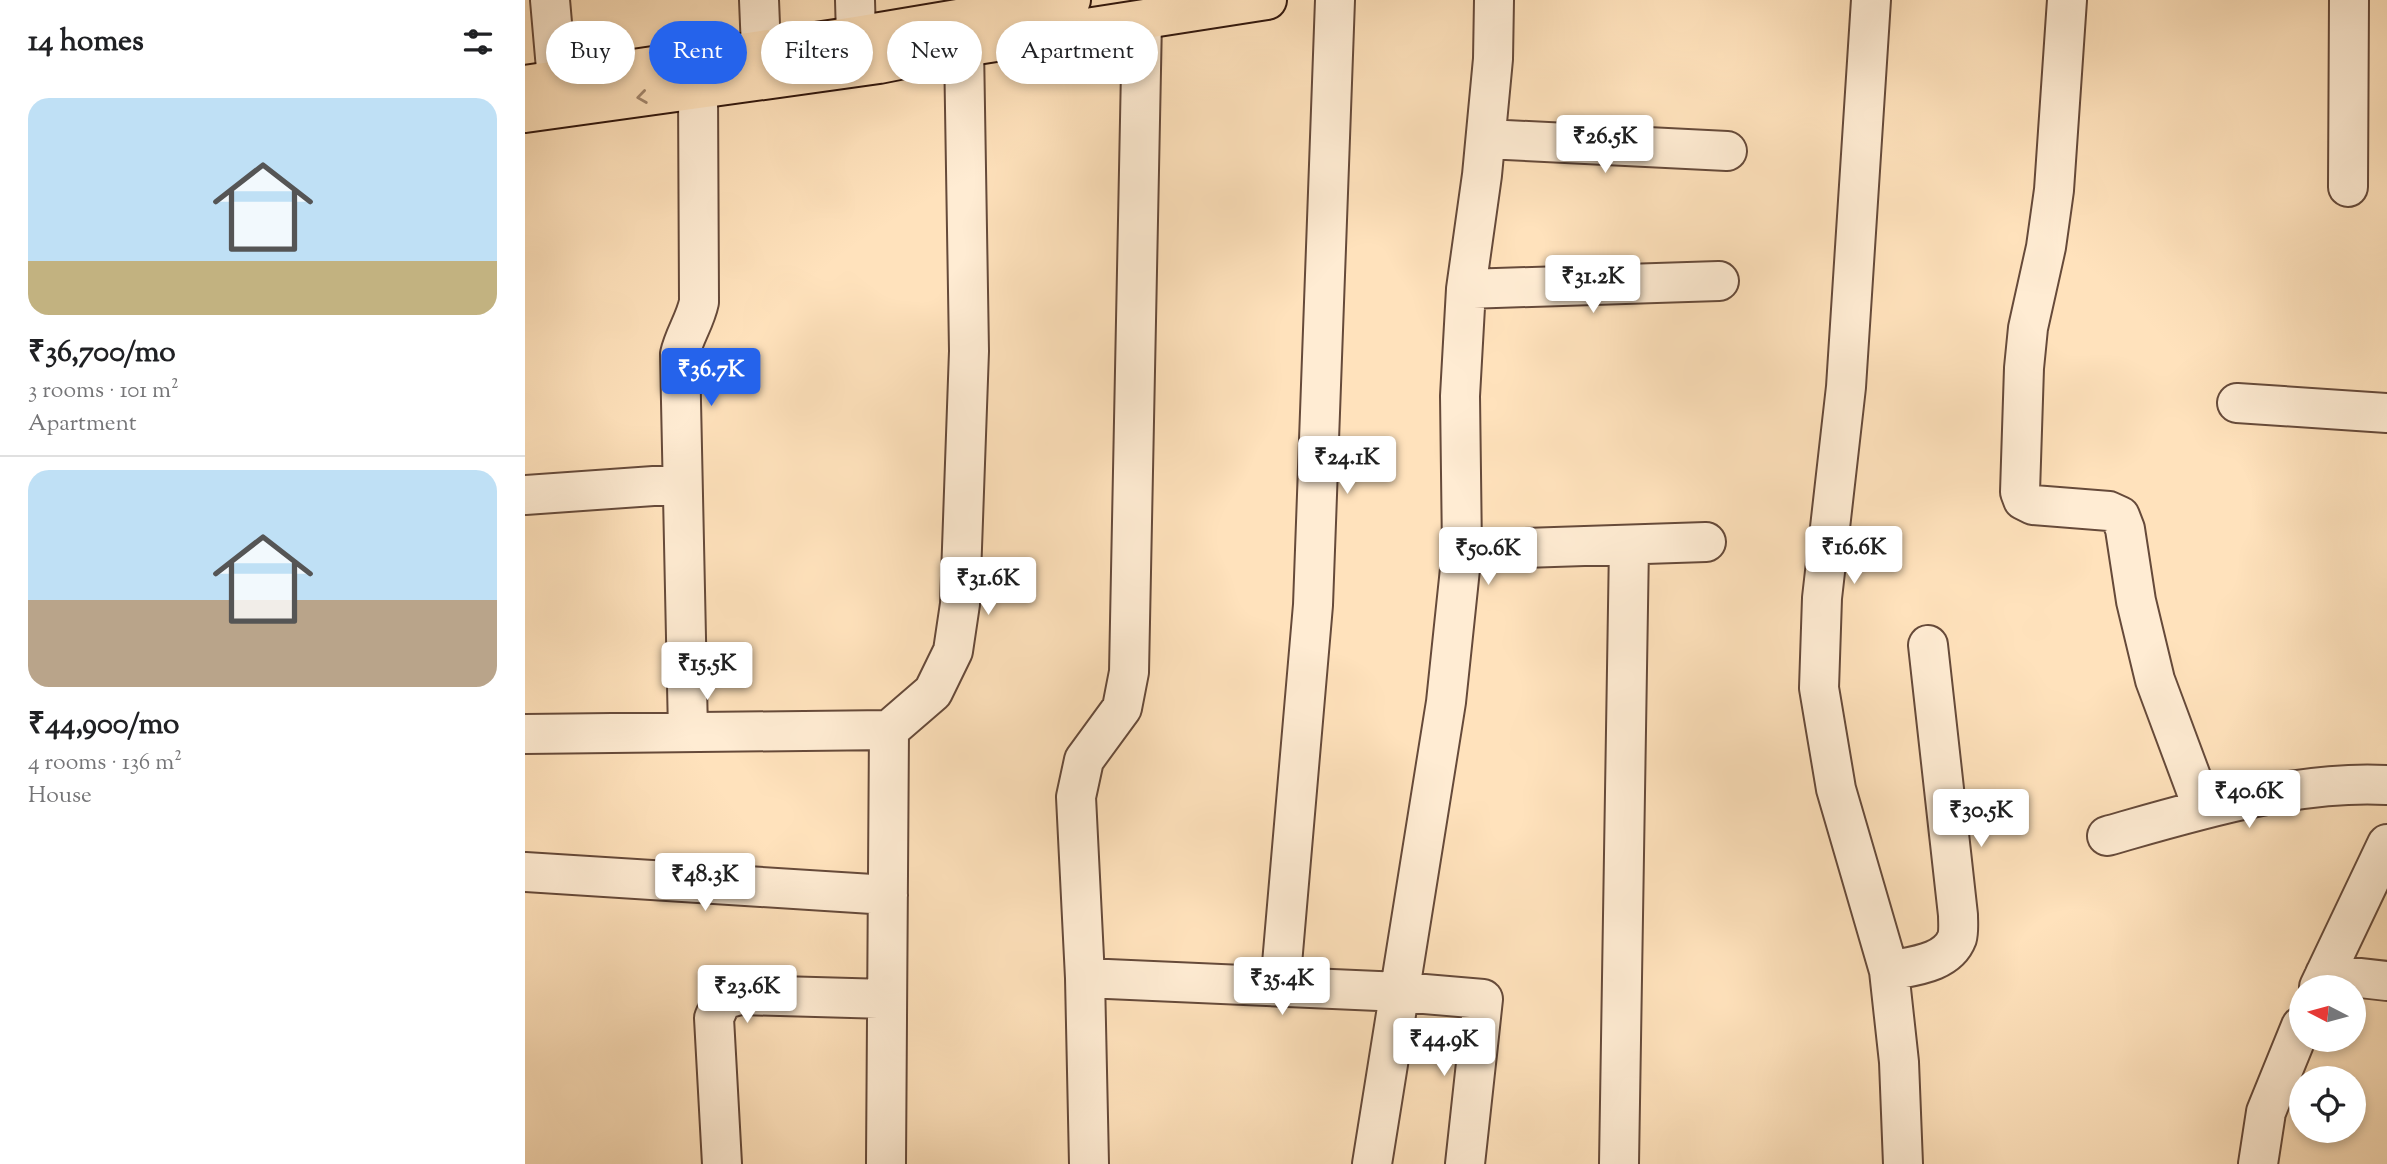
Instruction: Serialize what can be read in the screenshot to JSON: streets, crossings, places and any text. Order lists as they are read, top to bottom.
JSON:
{
  "north": "left",
  "page": {
    "heading": "14 homes",
    "chip": [
      "Buy",
      "Rent",
      "Filters",
      "New",
      "Apartment"
    ],
    "list": [
      {
        "name": "₹36,700/mo",
        "note": "3 rooms · 101 m² · Apartment"
      },
      {
        "name": "₹44,900/mo",
        "note": "4 rooms · 136 m² · House"
      }
    ],
    "price": [
      "₹26.5K",
      "₹31.2K",
      "₹36.7K",
      "₹24.1K",
      "₹16.6K",
      "₹50.6K",
      "₹31.6K",
      "₹15.5K",
      "₹40.6K",
      "₹30.5K",
      "₹48.3K",
      "₹35.4K",
      "₹23.6K",
      "₹44.9K"
    ]
  }
}
